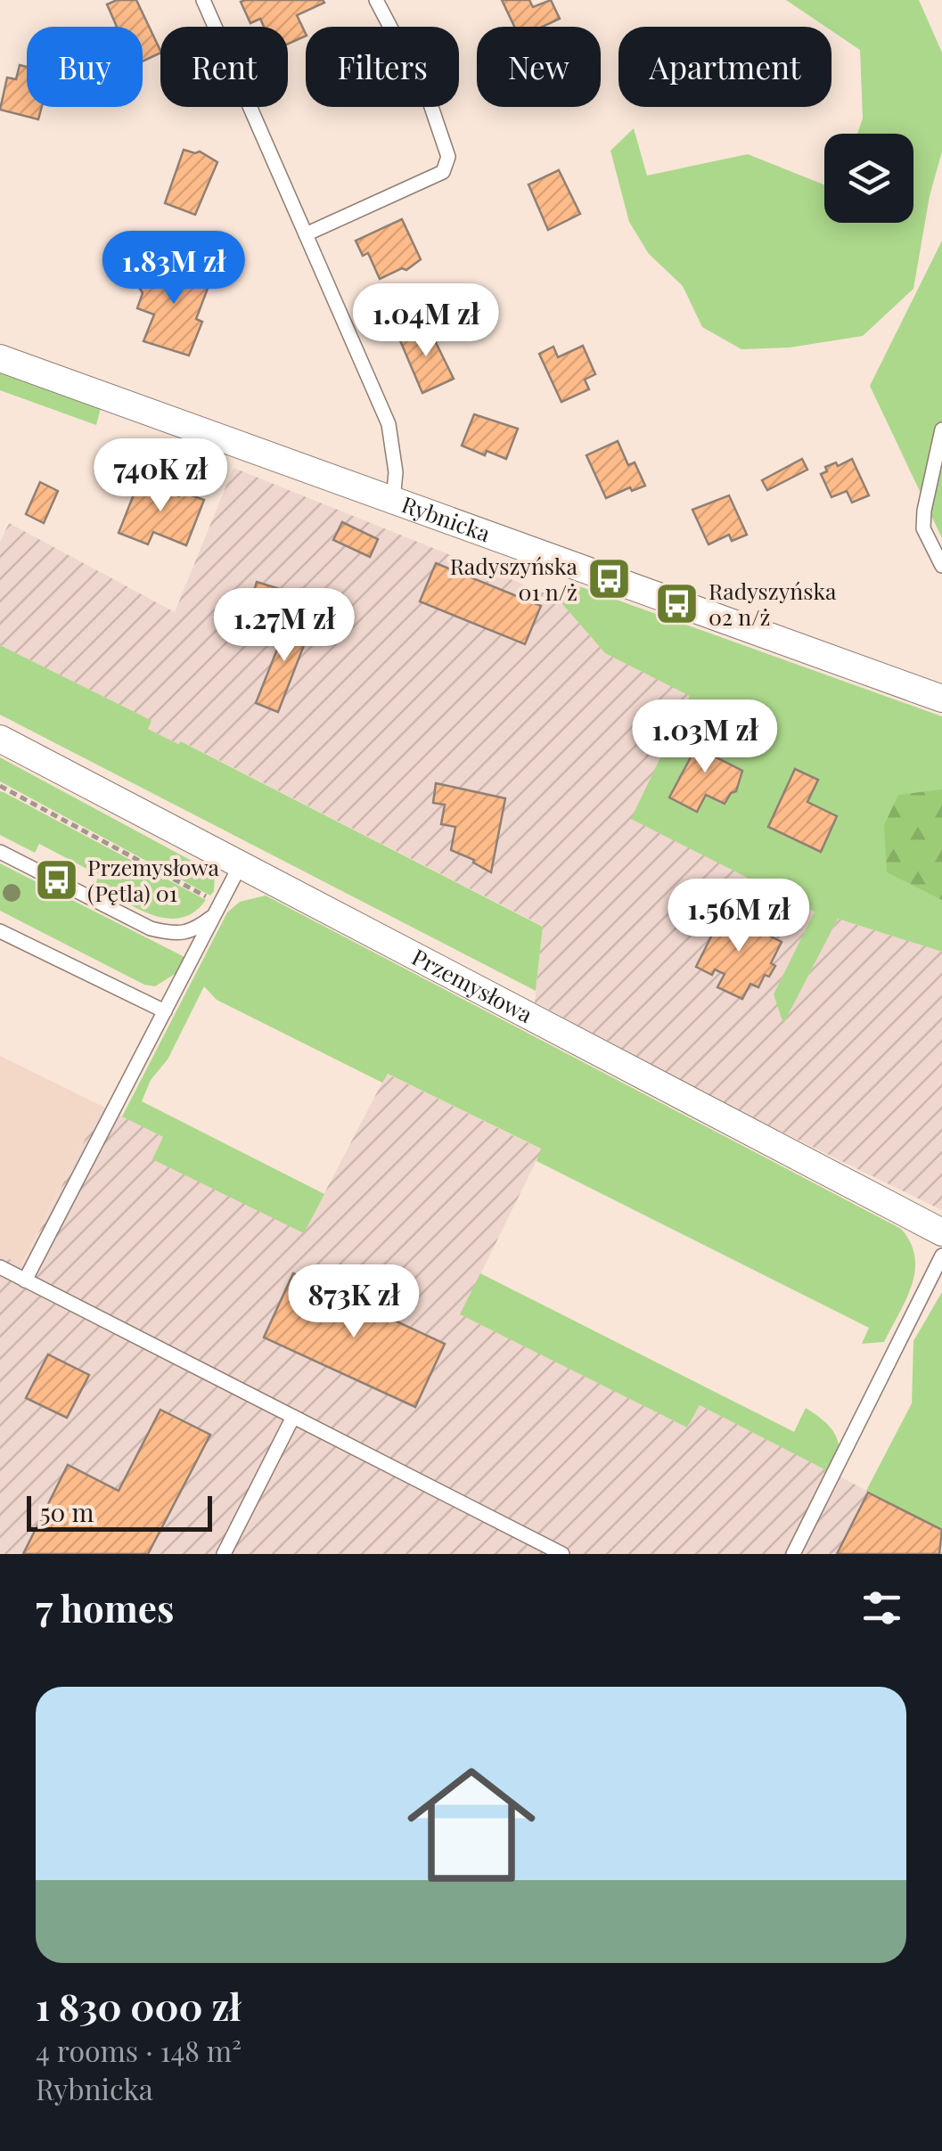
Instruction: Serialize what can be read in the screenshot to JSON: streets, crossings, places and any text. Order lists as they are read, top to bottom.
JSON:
{
  "streets": {
    "street": ["Rybnicka", "Przemysłowa"]
  },
  "places": {
    "bus stop": ["Radyszyńska 01 n/ż", "Radyszyńska 02 n/ż", "Przemysłowa (Pętla) 01"]
  },
  "scale_bar": "50 m",
  "page": {
    "chip": [
      "Buy",
      "Rent",
      "Filters",
      "New",
      "Apartment"
    ],
    "price": [
      "1.83M zł",
      "1.04M zł",
      "740K zł",
      "1.27M zł",
      "1.03M zł",
      "1.56M zł",
      "873K zł"
    ],
    "scale": "50 m",
    "heading": "7 homes",
    "list": [
      {
        "name": "1 830 000 zł",
        "note": "4 rooms · 148 m² · Rybnicka"
      }
    ]
  }
}
